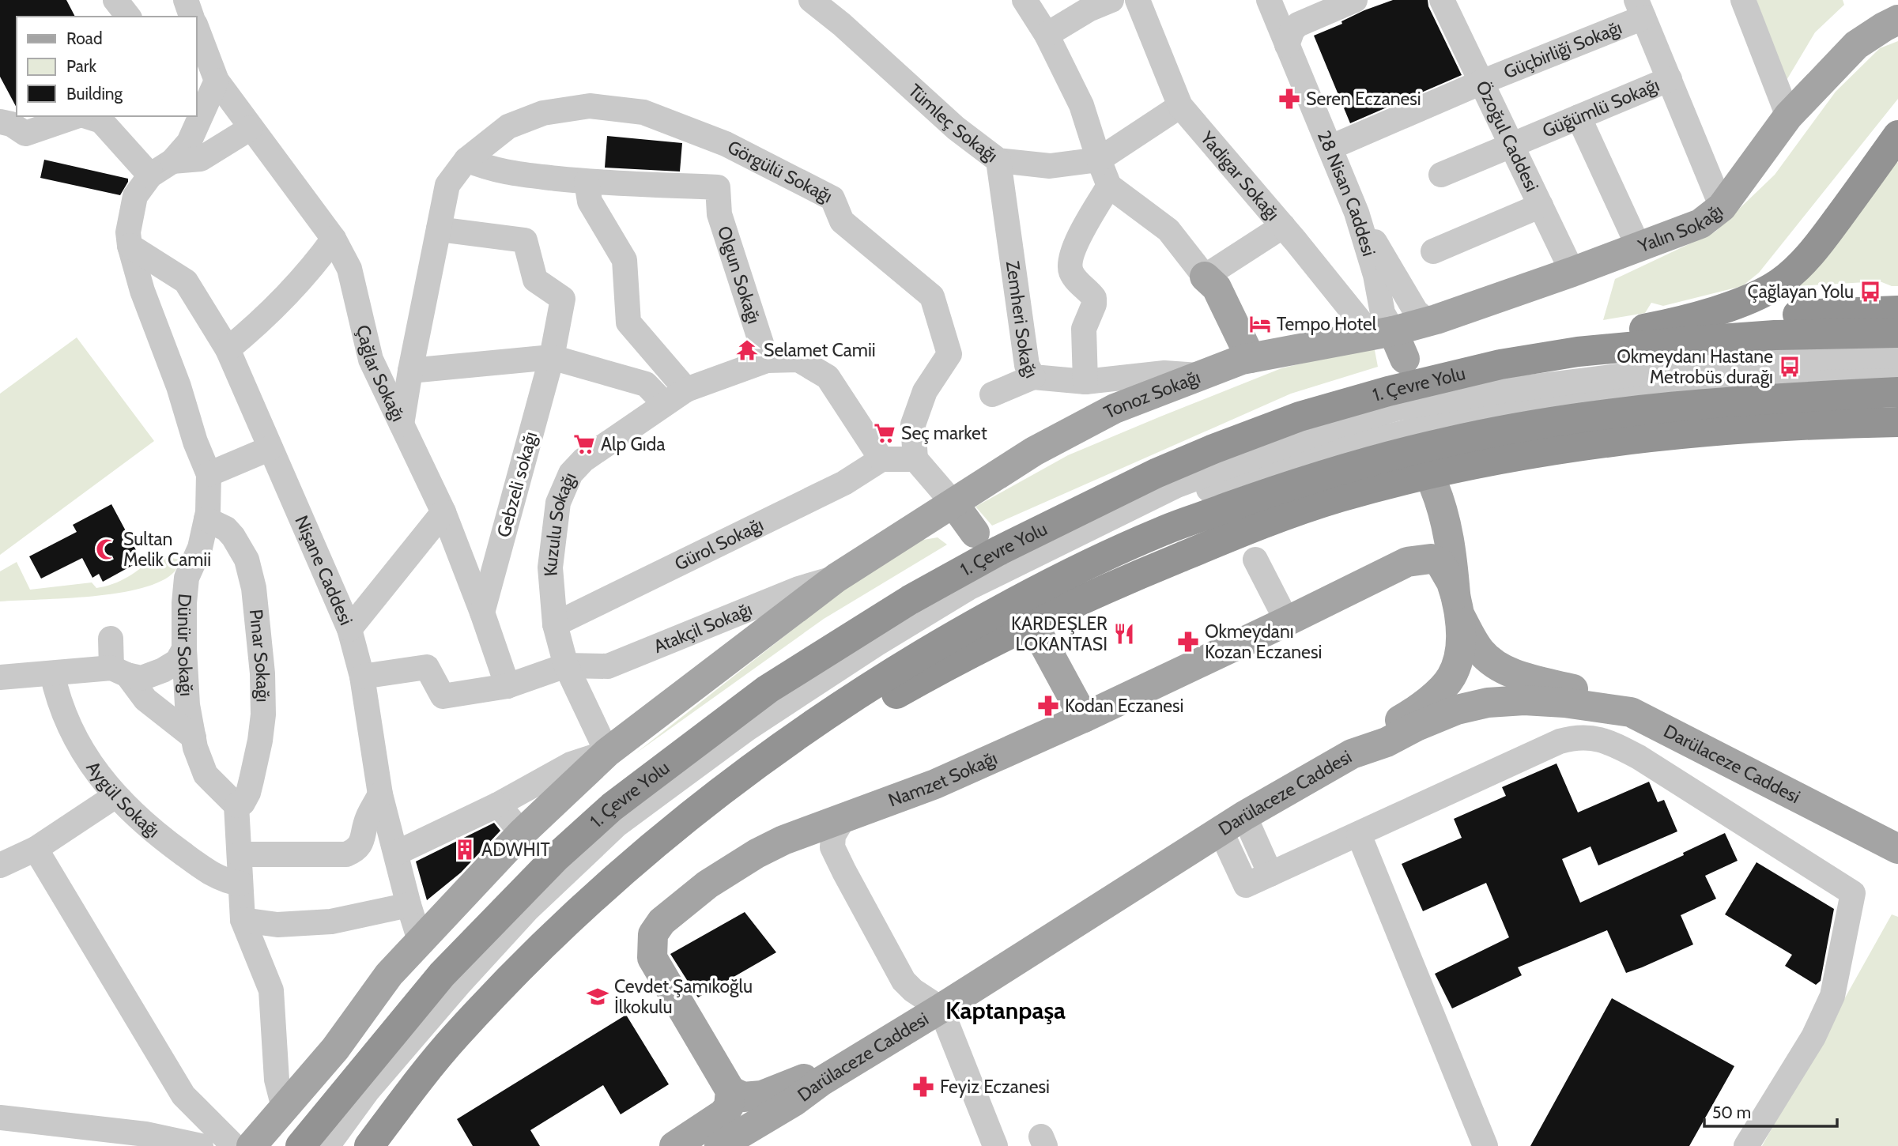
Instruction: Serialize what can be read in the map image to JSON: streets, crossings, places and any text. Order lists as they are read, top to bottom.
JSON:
{
  "streets": {
    "highway": ["1. Çevre Yolu"],
    "main road": [
      "28 Nisan Caddesi",
      "Yalın Sokağı",
      "Tonoz Sokağı",
      "Darülaceze Caddesi",
      "Namzet Sokağı"
    ],
    "street": [
      "Güçbirliği Sokağı",
      "Güğümlü Sokağı",
      "Tümleç Sokağı",
      "Özoğul Caddesi",
      "Görgülü Sokağı",
      "Yadigar Sokağı",
      "Olgun Sokağı",
      "Zemheri Sokağı",
      "Çağlar Sokağı",
      "Gebzeli sokağı",
      "Kuzulu Sokağı",
      "Gürol Sokağı",
      "Nişane Caddesi",
      "Atakçil Sokağı",
      "Dünür Sokağı",
      "Pınar Sokağı",
      "Aygül Sokağı"
    ]
  },
  "crossings": [
    ["Güçbirliği Sokağı", "Özoğul Caddesi"],
    ["Güçbirliği Sokağı", "28 Nisan Caddesi"],
    ["Güğümlü Sokağı", "Özoğul Caddesi"],
    ["Tümleç Sokağı", "Zemheri Sokağı"],
    ["Özoğul Caddesi", "Yalın Sokağı"],
    ["Yadigar Sokağı", "28 Nisan Caddesi"],
    ["Yadigar Sokağı", "Yalın Sokağı"],
    ["Yadigar Sokağı", "Tonoz Sokağı"],
    ["28 Nisan Caddesi", "Yalın Sokağı"],
    ["28 Nisan Caddesi", "Tonoz Sokağı"],
    ["Yalın Sokağı", "Tonoz Sokağı"],
    ["Olgun Sokağı", "Kuzulu Sokağı"],
    ["Zemheri Sokağı", "Tonoz Sokağı"],
    ["Çağlar Sokağı", "Gebzeli sokağı"],
    ["Çağlar Sokağı", "Dünür Sokağı"],
    ["Tonoz Sokağı", "Kuzulu Sokağı"],
    ["Tonoz Sokağı", "Nişane Caddesi"],
    ["Tonoz Sokağı", "Atakçil Sokağı"],
    ["Kuzulu Sokağı", "Gürol Sokağı"],
    ["Kuzulu Sokağı", "Atakçil Sokağı"],
    ["Nişane Caddesi", "Dünür Sokağı"],
    ["Dünür Sokağı", "Pınar Sokağı"]
  ],
  "districts": ["Kaptanpaşa"],
  "places": {
    "pharmacy": [
      "Seren Eczanesi",
      "Okmeydanı Kozan Eczanesi",
      "Kodan Eczanesi",
      "Feyiz Eczanesi"
    ],
    "bus stop": ["Çağlayan Yolu", "Okmeydanı Hastane Metrobüs durağı"],
    "hotel": ["Tempo Hotel"],
    "temple": ["Selamet Camii"],
    "supermarket": ["Seç market", "Alp Gıda"],
    "mosque": ["Sultan Melik Camii"],
    "restaurant": ["KARDEŞLER LOKANTASI"],
    "building": ["ADWHIT"],
    "school or university": ["Cevdet Şamıkoğlu İlkokulu"]
  },
  "legend": ["Road", "Park", "Building"],
  "scale_bar": "50 m"
}
